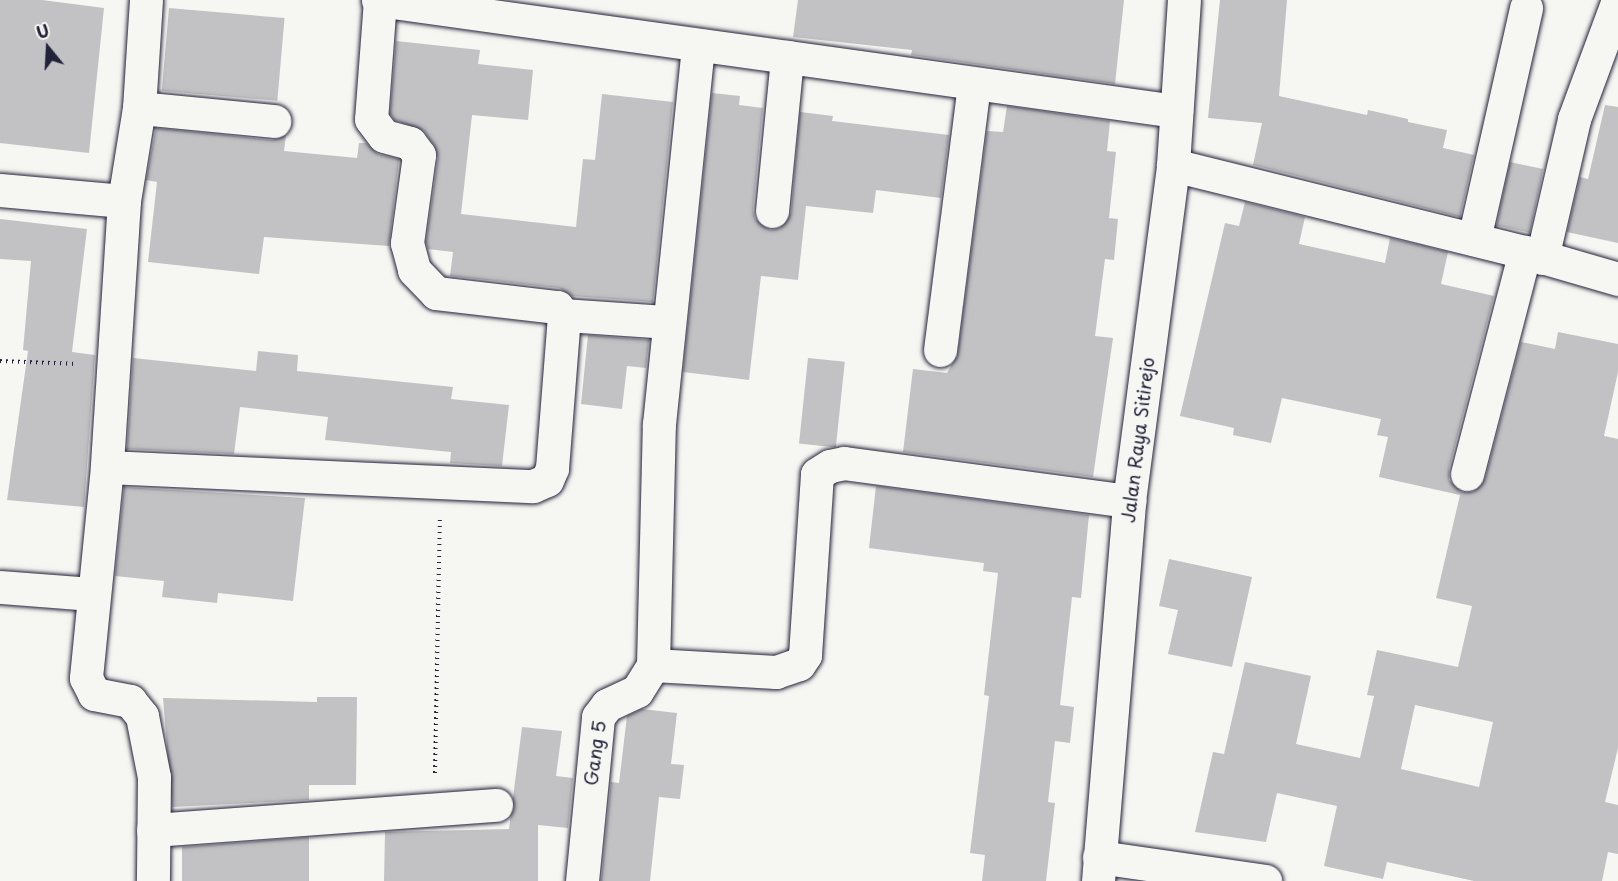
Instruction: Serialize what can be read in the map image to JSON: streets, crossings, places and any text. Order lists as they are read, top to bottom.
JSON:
{
  "streets": {
    "street": ["Jalan Raya Sitirejo", "Gang 5"]
  },
  "north": "top"
}
